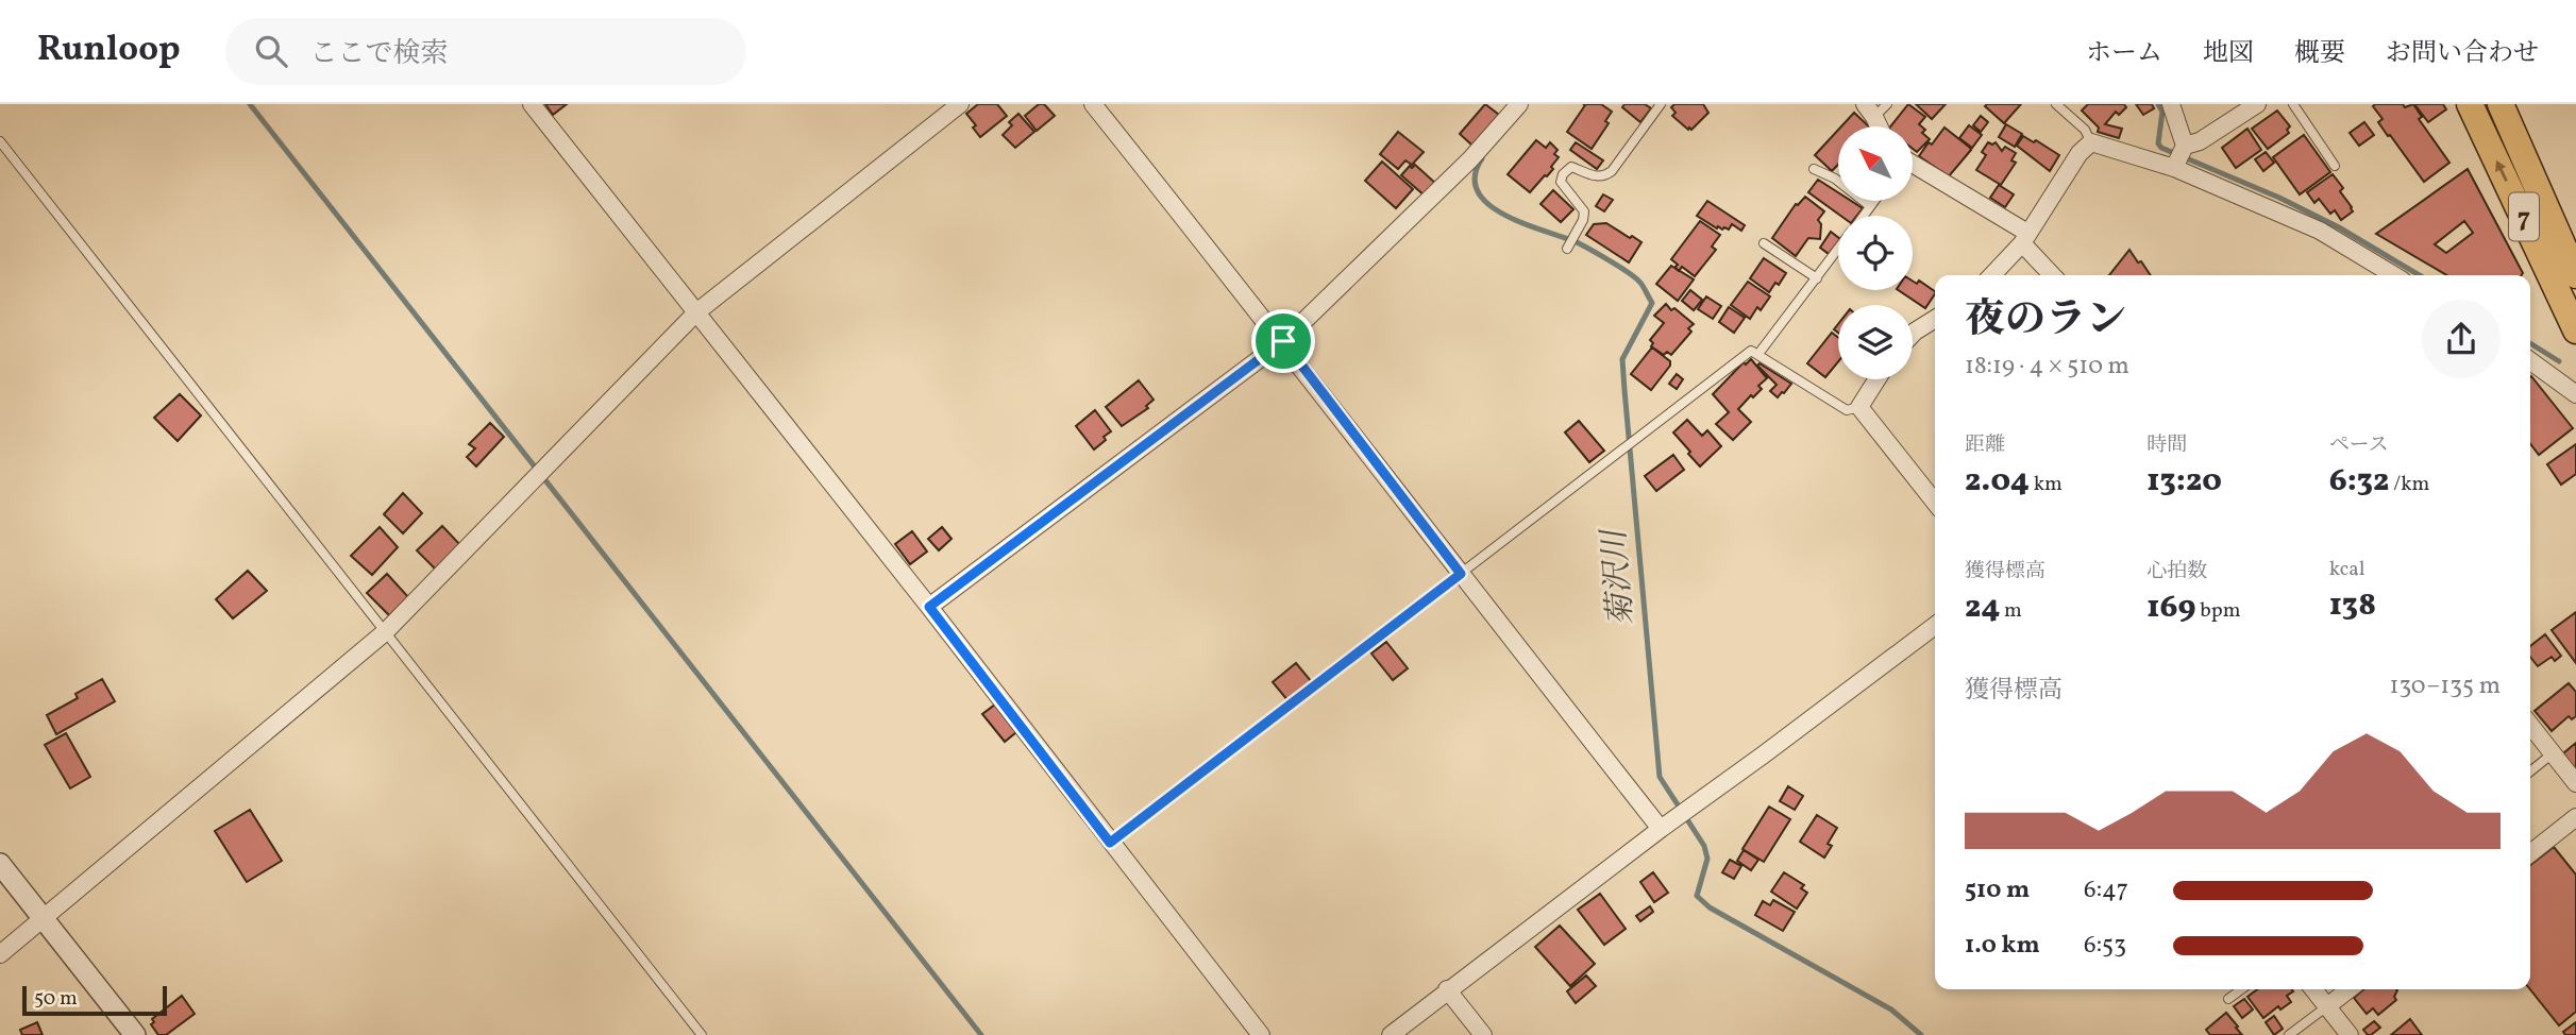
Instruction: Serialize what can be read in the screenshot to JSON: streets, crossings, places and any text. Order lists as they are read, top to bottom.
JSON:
{
  "streets": {
    "main road": ["7"]
  },
  "water": ["菊沢川"],
  "scale_bar": "50 m",
  "north": "top left",
  "page": {
    "header": "Runloop",
    "search": "ここで検索",
    "nav": [
      "ホーム",
      "地図",
      "概要",
      "お問い合わせ"
    ],
    "heading": ["夜のラン", "18:19 · 4 × 510 m"],
    "stats": [
      ["距離", "2.04 km"],
      ["時間", "13:20"],
      ["ペース", "6:32 /km"],
      ["獲得標高", "24 m"],
      ["心拍数", "169 bpm"],
      ["kcal", "138"]
    ],
    "chart": ["獲得標高", "130–135 m"],
    "list": [
      {
        "name": "510 m",
        "note": "6:47"
      },
      {
        "name": "1.0 km",
        "note": "6:53"
      }
    ],
    "scale": "50 m"
  }
}
